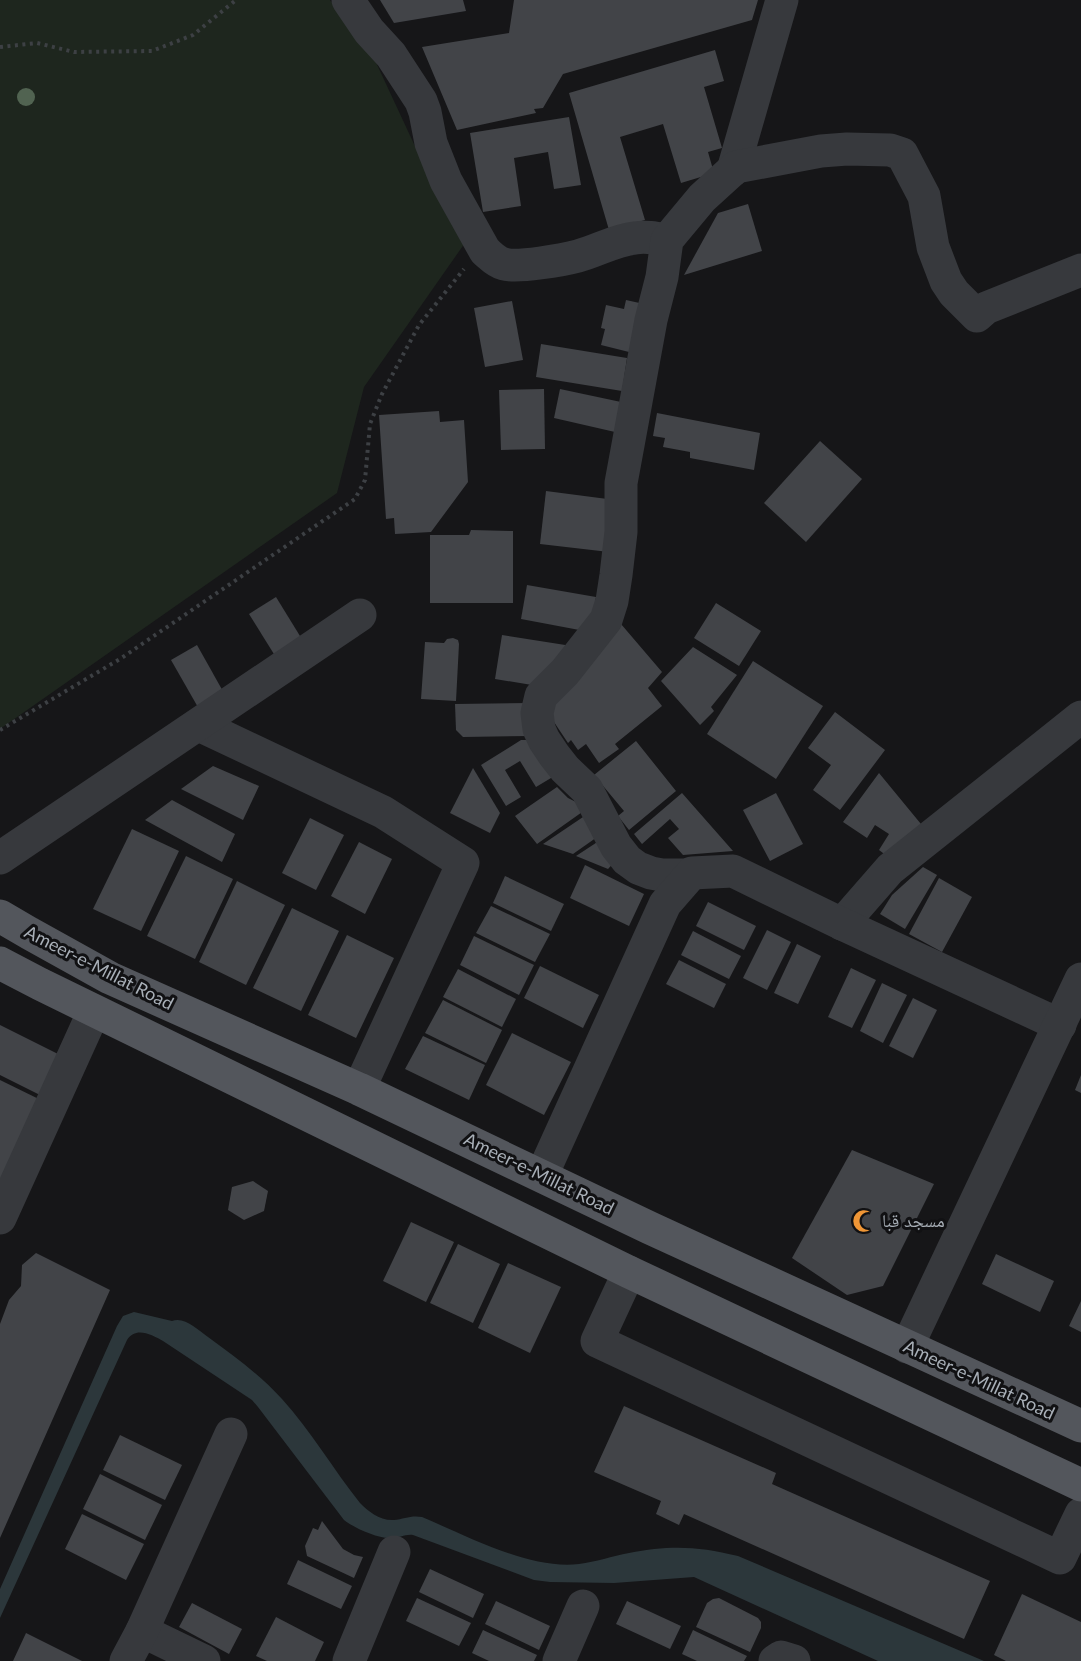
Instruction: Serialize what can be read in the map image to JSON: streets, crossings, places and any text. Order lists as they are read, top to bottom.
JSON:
{
  "streets": {
    "main road": ["Ameer-e-Millat Road"]
  },
  "places": {
    "mosque": ["مسجد قبا"]
  }
}
